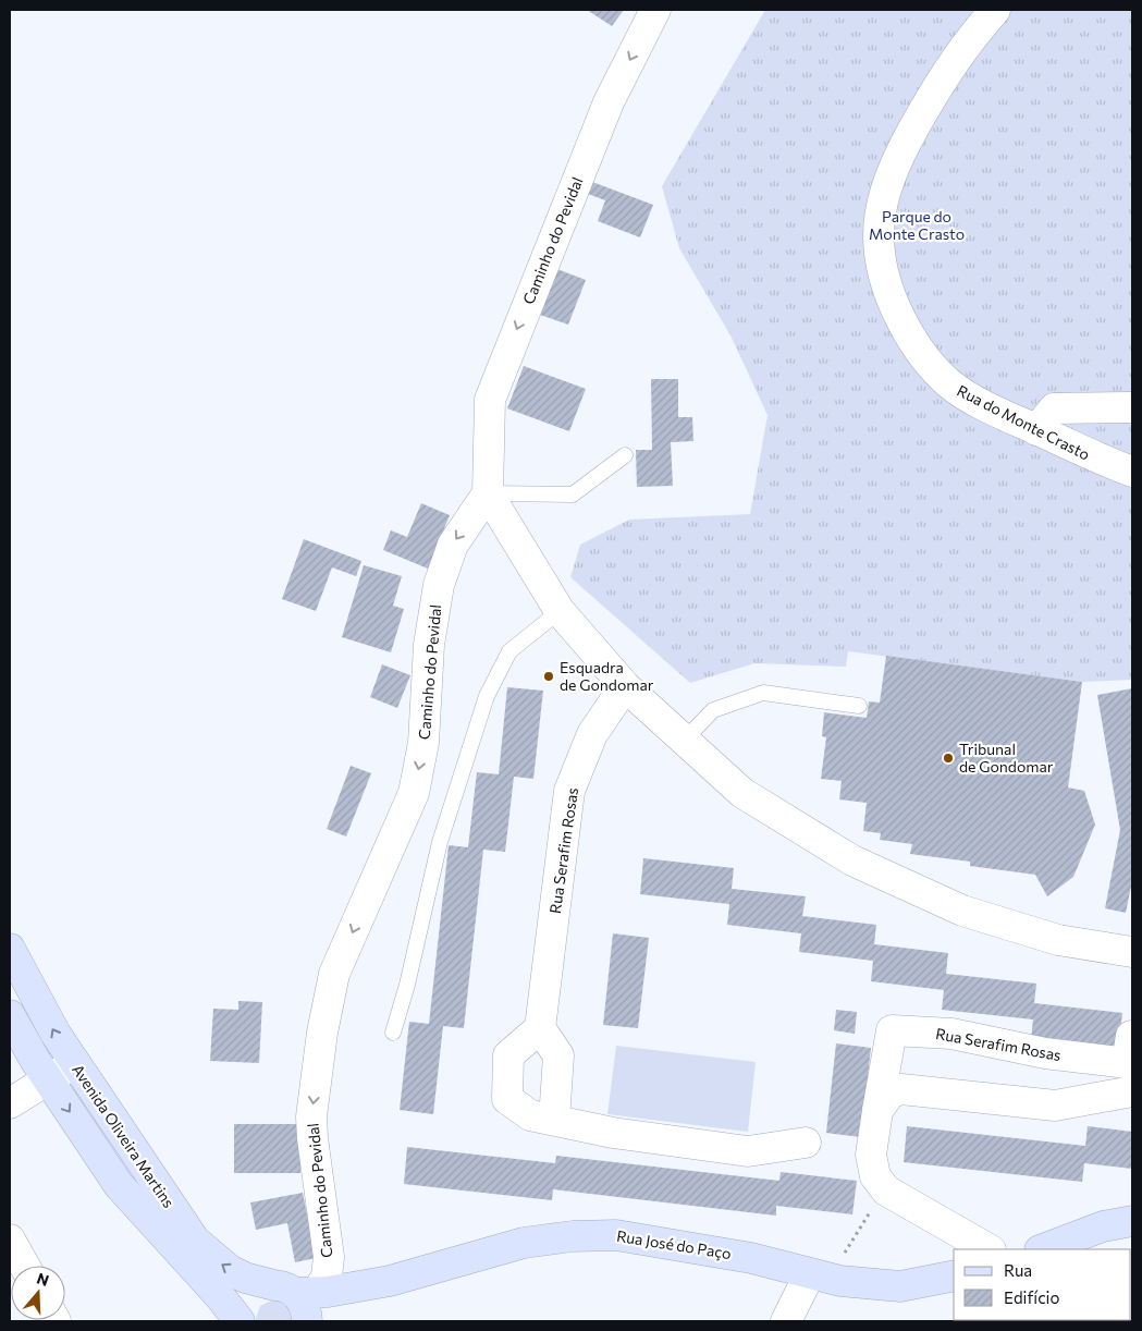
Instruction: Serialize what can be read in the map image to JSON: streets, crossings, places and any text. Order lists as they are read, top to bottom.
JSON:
{
  "streets": {
    "main road": ["Avenida Oliveira Martins", "Rua José do Paço"],
    "street": ["Caminho do Pevidal", "Rua do Monte Crasto", "Rua Serafim Rosas"]
  },
  "crossings": [
    ["Caminho do Pevidal", "Avenida Oliveira Martins"],
    ["Caminho do Pevidal", "Rua José do Paço"],
    ["Avenida Oliveira Martins", "Rua José do Paço"]
  ],
  "one_way": ["Caminho do Pevidal"],
  "parks": ["Parque do Monte Crasto"],
  "places": ["Esquadra de Gondomar", "Tribunal de Gondomar"],
  "legend": ["Rua", "Edifício"],
  "north": "top"
}
